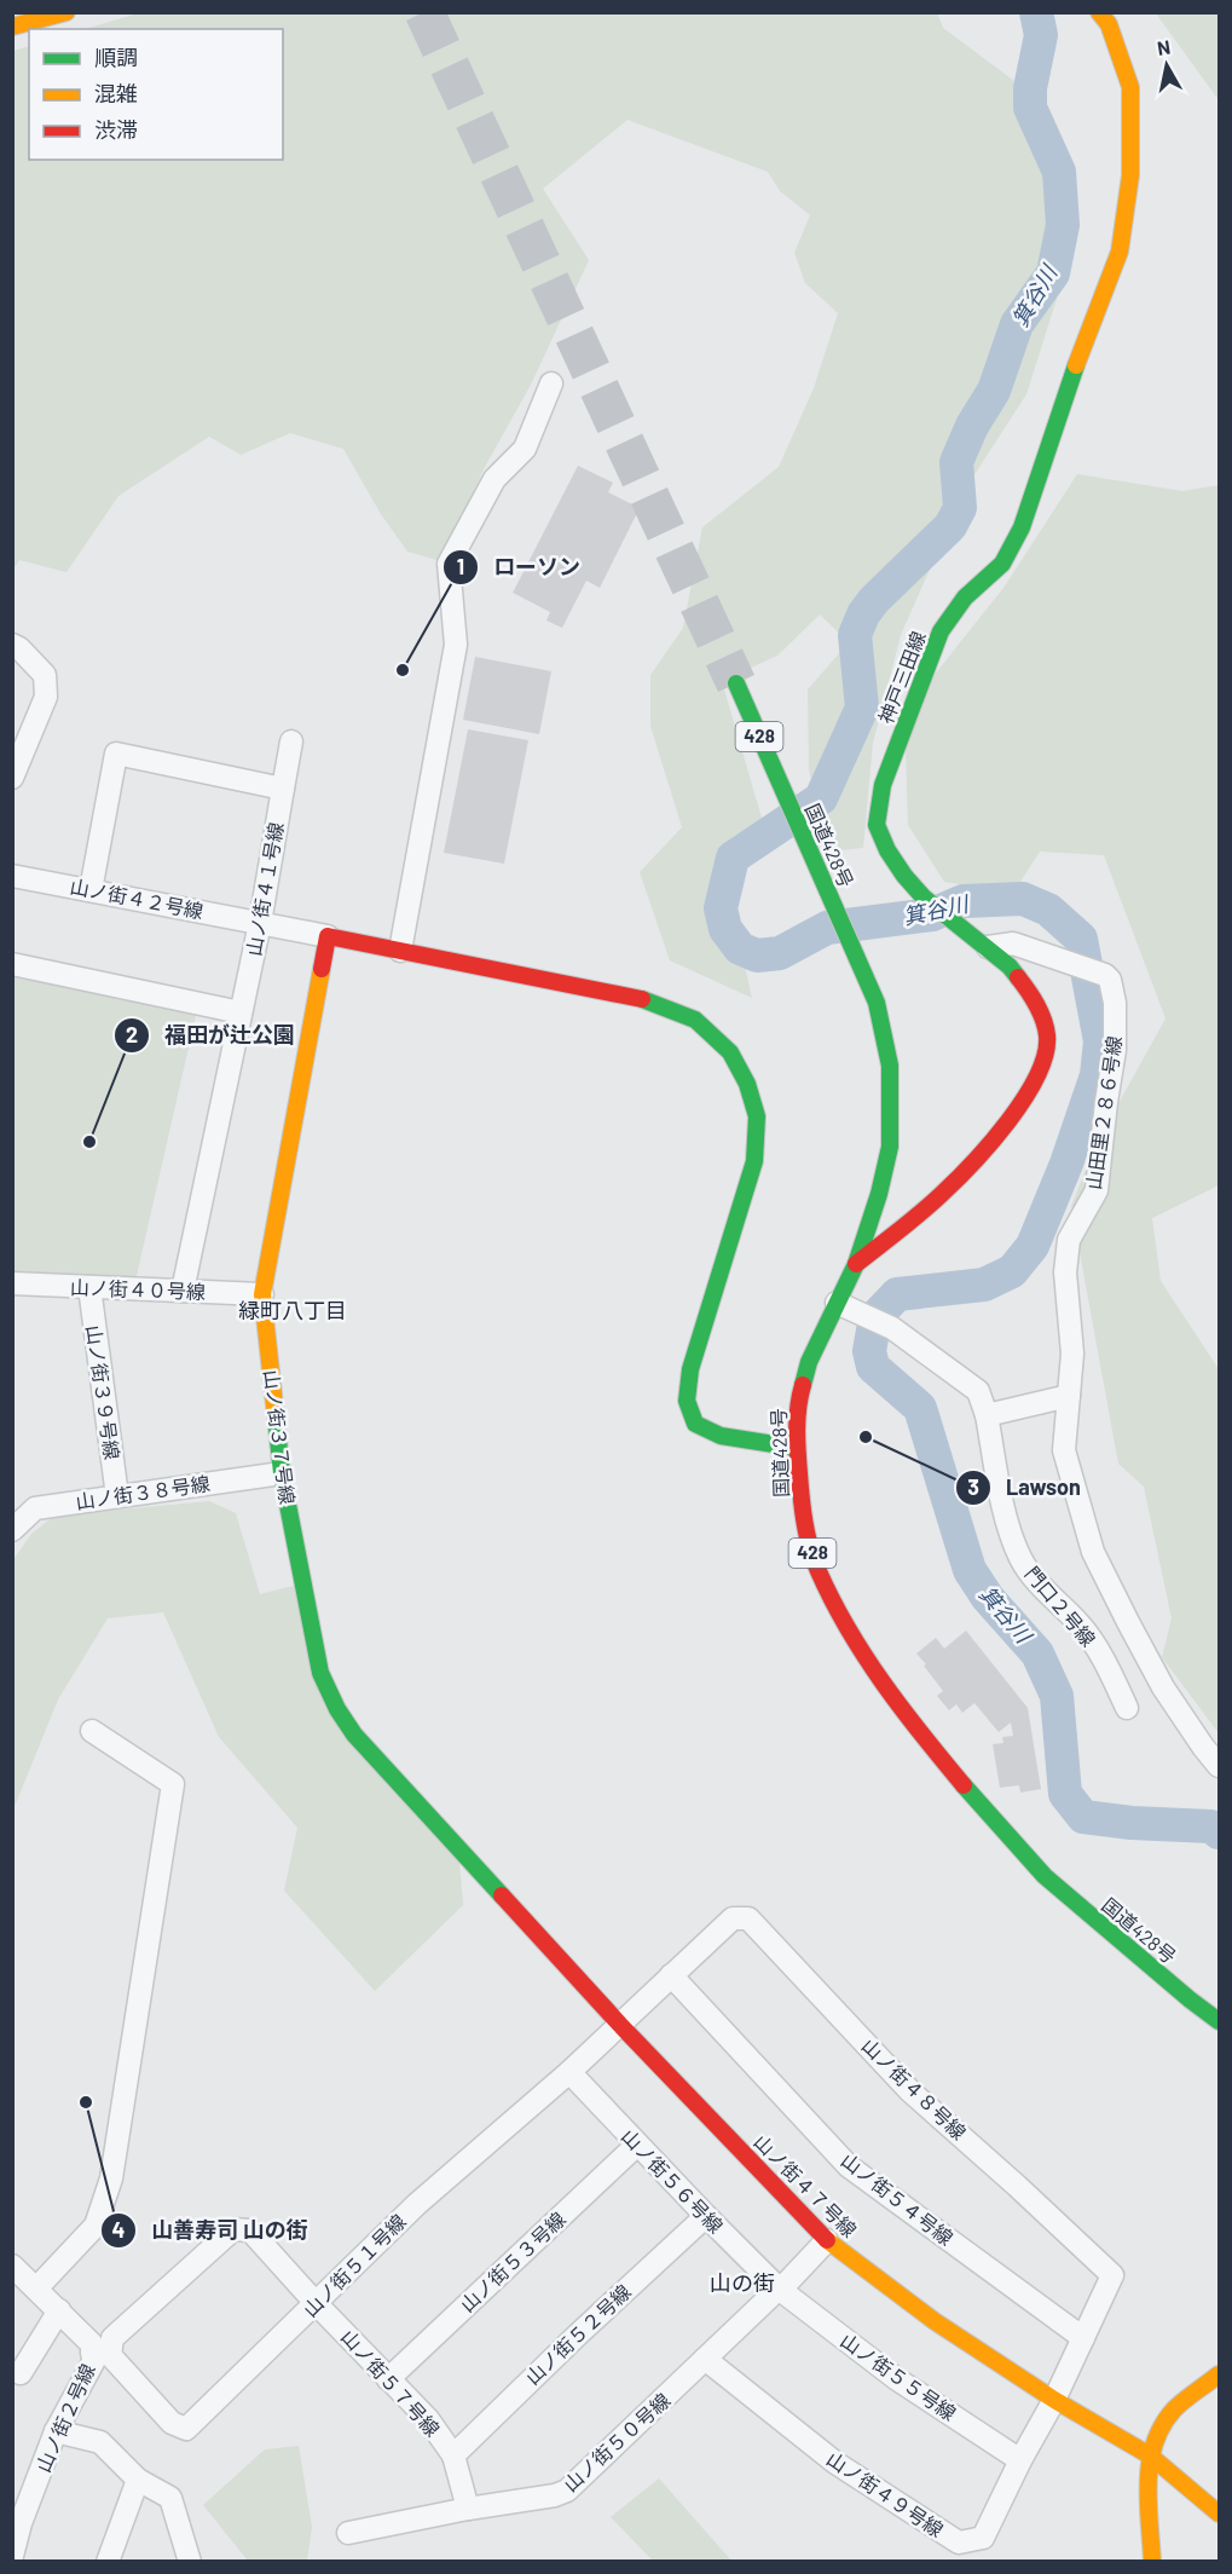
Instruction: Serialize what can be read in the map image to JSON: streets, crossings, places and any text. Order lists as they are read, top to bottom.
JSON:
{
  "streets": {
    "main road": [
      "神戸三田線",
      "428",
      "国道428号",
      "山ノ街３７号線",
      "山ノ街４７号線"
    ],
    "street": [
      "山ノ街４１号線",
      "山ノ街４２号線",
      "山田里２８６号線",
      "山ノ街４０号線",
      "山ノ街３９号線",
      "山ノ街３８号線",
      "門口２号線",
      "山ノ街４８号線",
      "山ノ街５６号線",
      "山ノ街５４号線",
      "山ノ街５３号線",
      "山ノ街５１号線",
      "山ノ街５２号線",
      "山ノ街５５号線",
      "山ノ街５７号線",
      "山ノ街２号線",
      "山ノ街５０号線",
      "山ノ街４９号線"
    ]
  },
  "crossings": [
    ["神戸三田線", "国道428号"],
    ["神戸三田線", "山田里２８６号線"],
    ["国道428号", "門口２号線"],
    ["山ノ街４１号線", "山ノ街４２号線"],
    ["山ノ街４１号線", "山ノ街４０号線"],
    ["山ノ街４０号線", "山ノ街３９号線"],
    ["山ノ街４０号線", "山ノ街３７号線"],
    ["山ノ街３９号線", "山ノ街３８号線"],
    ["山ノ街３７号線", "山ノ街３８号線"],
    ["山ノ街３７号線", "山ノ街４７号線"],
    ["山ノ街４８号線", "山ノ街４７号線"],
    ["山ノ街４８号線", "山ノ街５４号線"],
    ["山ノ街４８号線", "山ノ街５１号線"],
    ["山ノ街４８号線", "山ノ街４９号線"],
    ["山ノ街５６号線", "山ノ街５３号線"],
    ["山ノ街５６号線", "山ノ街５１号線"],
    ["山ノ街５６号線", "山ノ街５２号線"],
    ["山ノ街５６号線", "山ノ街５５号線"],
    ["山ノ街５６号線", "山ノ街５０号線"],
    ["山ノ街４７号線", "山ノ街５１号線"],
    ["山ノ街４７号線", "山ノ街５０号線"],
    ["山ノ街４７号線", "山ノ街４９号線"],
    ["山ノ街５３号線", "山ノ街５７号線"],
    ["山ノ街５１号線", "山ノ街５７号線"],
    ["山ノ街５１号線", "山ノ街２号線"],
    ["山ノ街５２号線", "山ノ街５７号線"],
    ["山ノ街５５号線", "山ノ街５０号線"],
    ["山ノ街５５号線", "山ノ街４９号線"],
    ["山ノ街５７号線", "山ノ街２号線"],
    ["山ノ街５７号線", "山ノ街５０号線"],
    ["山ノ街５０号線", "山ノ街４９号線"]
  ],
  "districts": ["緑町八丁目", "山の街"],
  "water": ["箕谷川"],
  "places": [
    "ローソン",
    "福田が辻公園",
    "Lawson",
    "山善寿司 山の街"
  ],
  "legend": ["順調", "混雑", "渋滞"],
  "north": "top"
}
